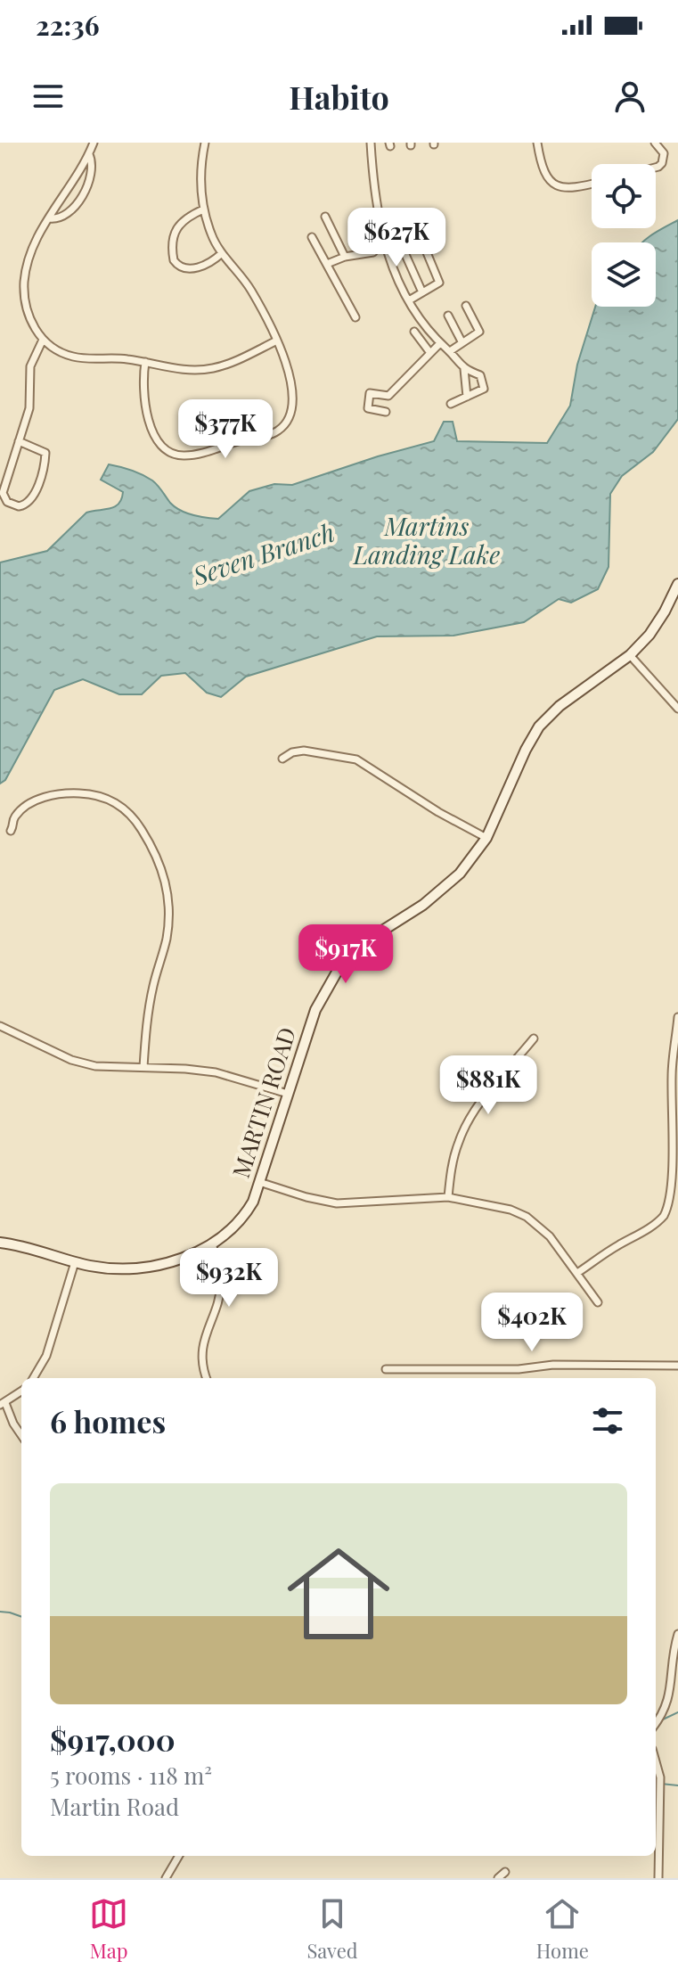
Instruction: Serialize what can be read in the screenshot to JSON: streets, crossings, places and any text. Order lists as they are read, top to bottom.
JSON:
{
  "streets": {
    "street": ["MARTIN ROAD"]
  },
  "water": ["Martins Landing Lake", "Seven Branch"],
  "page": {
    "status": "22:36",
    "header": "Habito",
    "price": [
      "$627K",
      "$377K",
      "$917K",
      "$881K",
      "$932K",
      "$402K"
    ],
    "heading": "6 homes",
    "list": [
      {
        "name": "$917,000",
        "note": "5 rooms · 118 m² · Martin Road"
      }
    ],
    "tabs": ["Map", "Saved", "Home"]
  }
}
